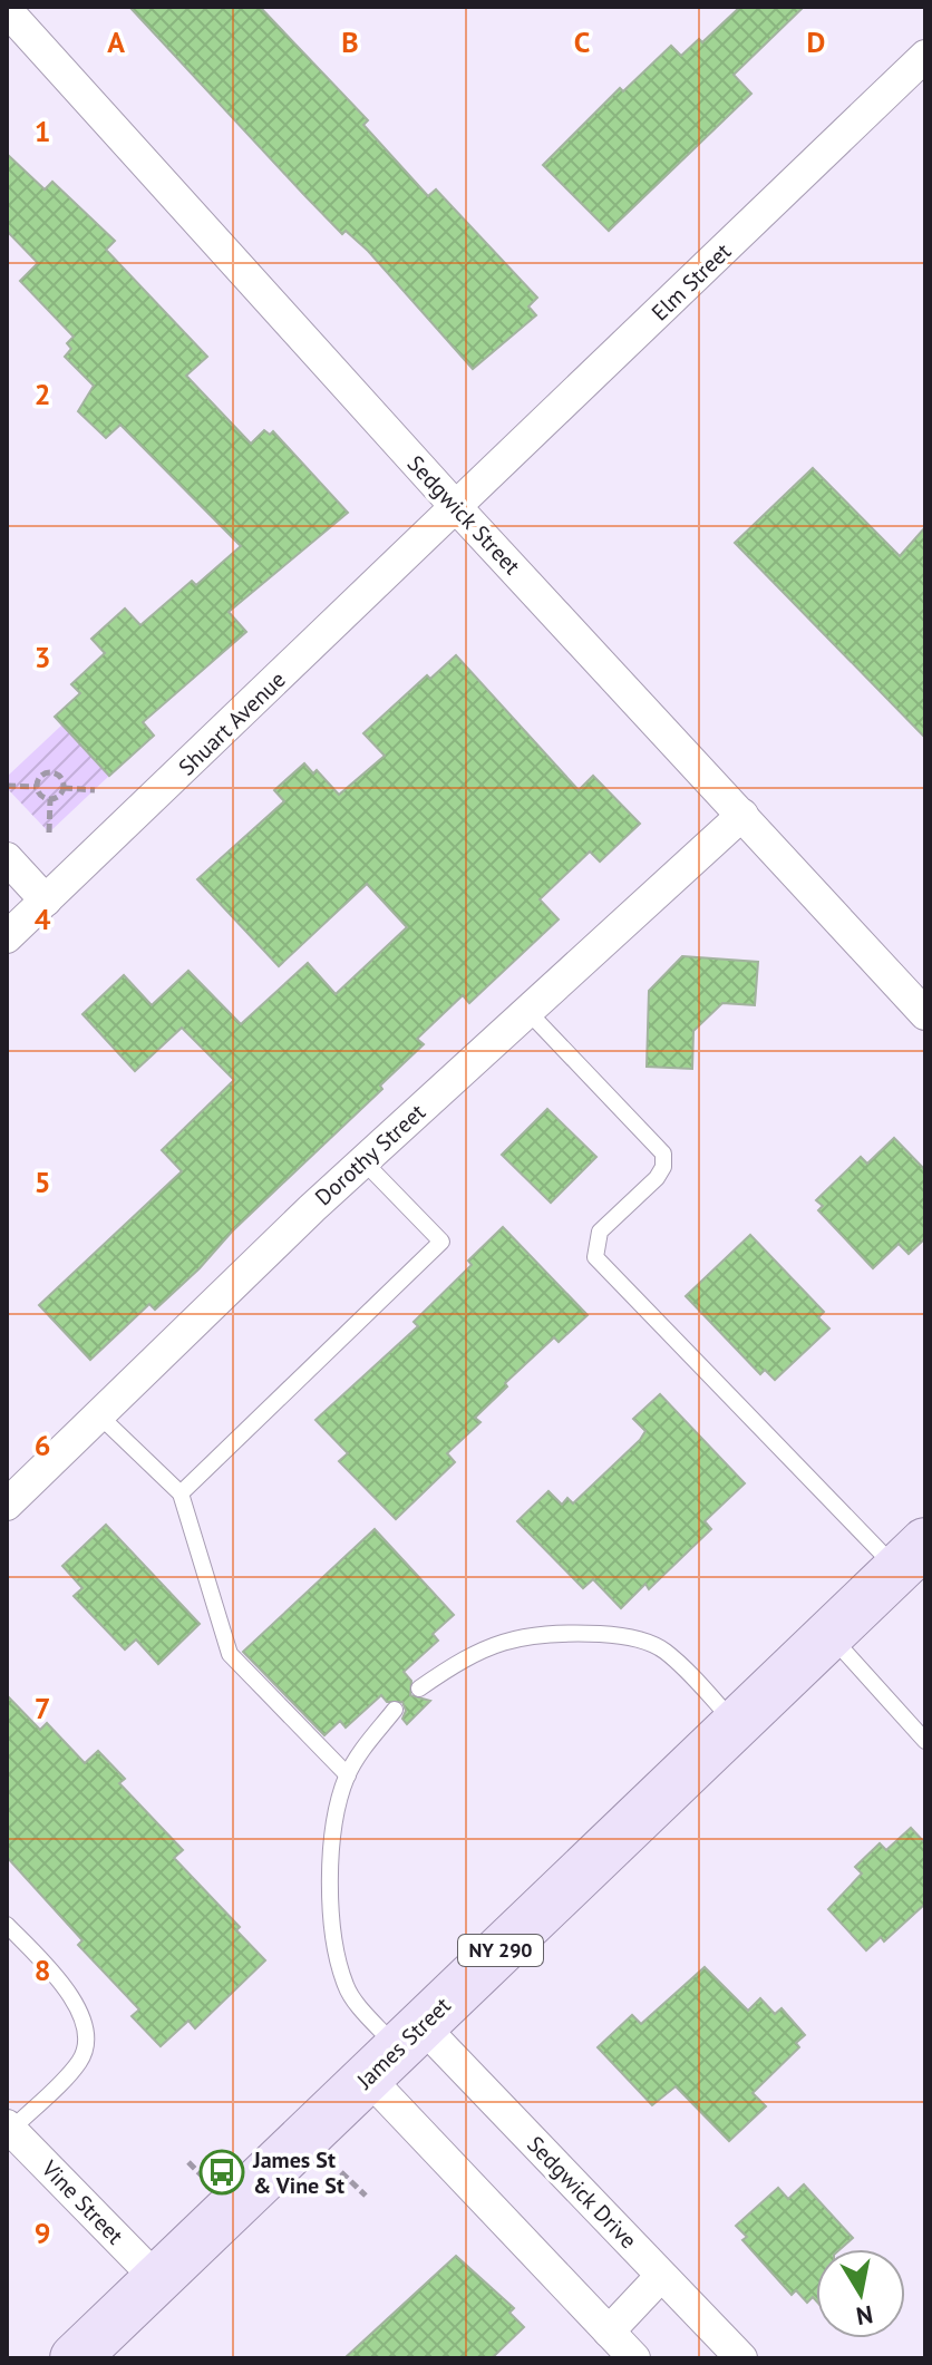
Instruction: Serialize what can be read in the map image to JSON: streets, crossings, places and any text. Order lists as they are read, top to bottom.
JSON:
{
  "streets": {
    "main road": ["NY 290", "James Street"],
    "street": [
      "Elm Street",
      "Sedgwick Street",
      "Shuart Avenue",
      "Dorothy Street",
      "Sedgwick Drive",
      "Vine Street"
    ]
  },
  "crossings": [
    ["Elm Street", "Sedgwick Street"],
    ["Elm Street", "Shuart Avenue"],
    ["Sedgwick Street", "Shuart Avenue"],
    ["Sedgwick Street", "Dorothy Street"],
    ["James Street", "Sedgwick Drive"],
    ["James Street", "Vine Street"]
  ],
  "places": {
    "bus stop": ["James St & Vine St"]
  },
  "north": "bottom",
  "grid": {
    "columns": [
      "A",
      "B",
      "C",
      "D"
    ],
    "rows": [
      "1",
      "2",
      "3",
      "4",
      "5",
      "6",
      "7",
      "8",
      "9"
    ]
  }
}
